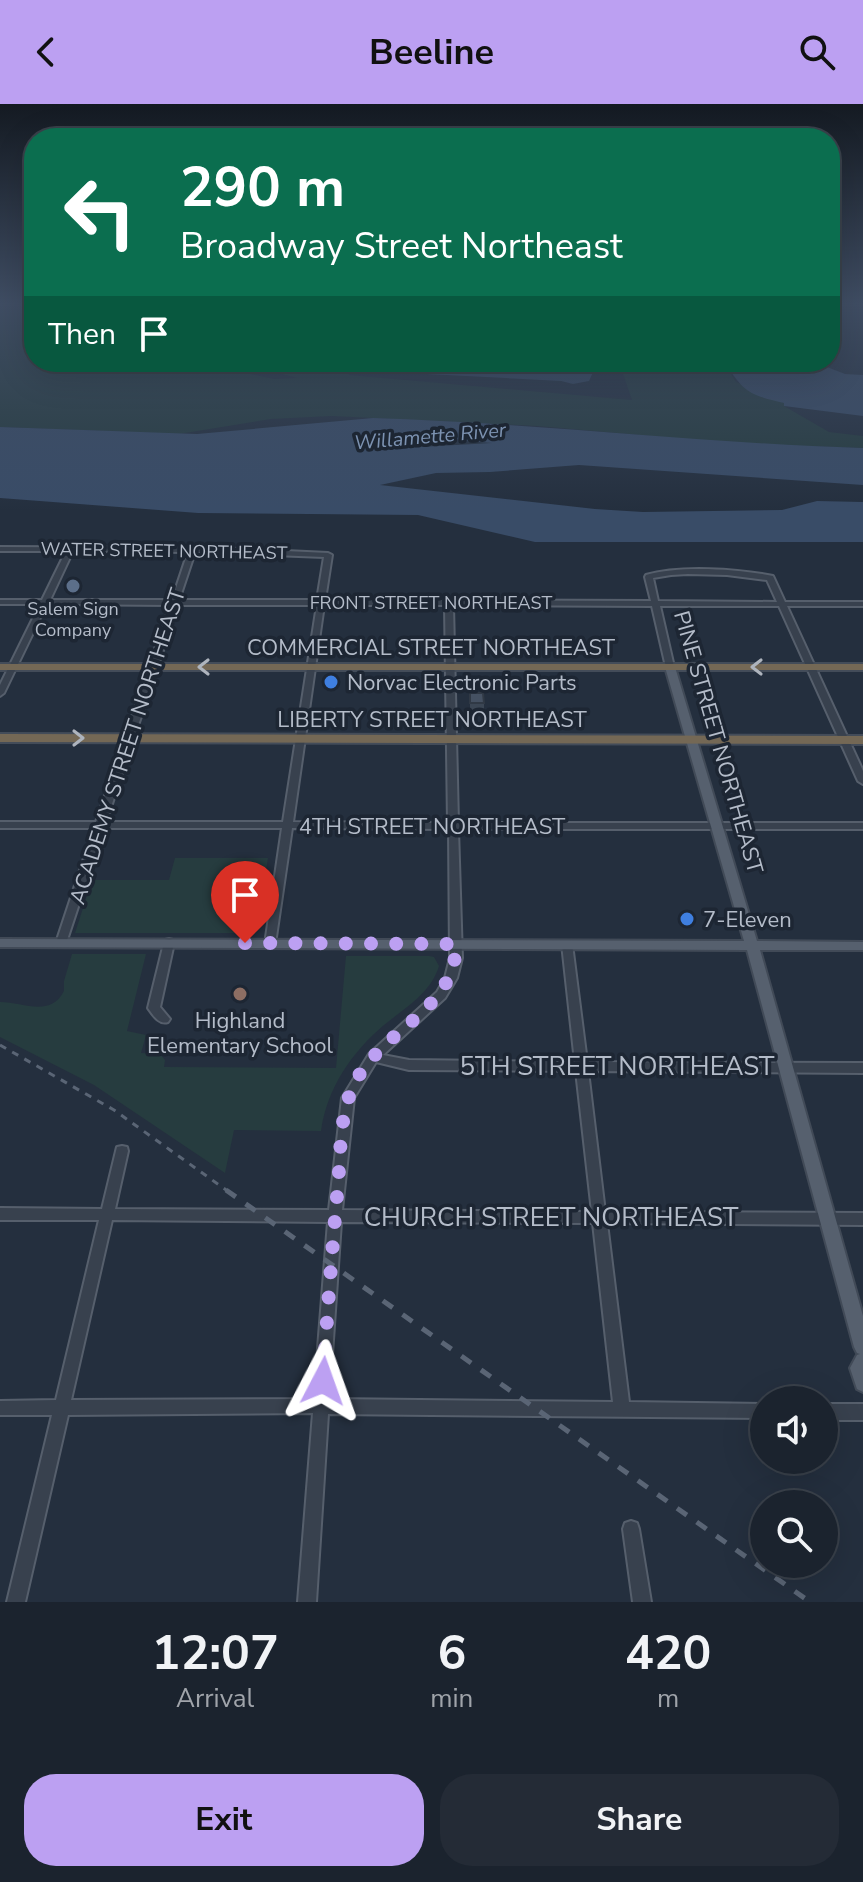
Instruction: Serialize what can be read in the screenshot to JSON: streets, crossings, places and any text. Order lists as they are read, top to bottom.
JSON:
{
  "streets": {
    "highway": ["COMMERCIAL STREET NORTHEAST", "LIBERTY STREET NORTHEAST"],
    "main road": ["PINE STREET NORTHEAST"],
    "street": [
      "WATER STREET NORTHEAST",
      "FRONT STREET NORTHEAST",
      "ACADEMY STREET NORTHEAST",
      "4TH STREET NORTHEAST",
      "5TH STREET NORTHEAST",
      "CHURCH STREET NORTHEAST"
    ]
  },
  "crossings": [
    ["WATER STREET NORTHEAST", "FRONT STREET NORTHEAST"],
    ["WATER STREET NORTHEAST", "ACADEMY STREET NORTHEAST"],
    ["FRONT STREET NORTHEAST", "PINE STREET NORTHEAST"],
    ["FRONT STREET NORTHEAST", "ACADEMY STREET NORTHEAST"],
    ["COMMERCIAL STREET NORTHEAST", "PINE STREET NORTHEAST"],
    ["COMMERCIAL STREET NORTHEAST", "ACADEMY STREET NORTHEAST"],
    ["LIBERTY STREET NORTHEAST", "PINE STREET NORTHEAST"],
    ["LIBERTY STREET NORTHEAST", "ACADEMY STREET NORTHEAST"],
    ["PINE STREET NORTHEAST", "4TH STREET NORTHEAST"],
    ["PINE STREET NORTHEAST", "5TH STREET NORTHEAST"],
    ["PINE STREET NORTHEAST", "CHURCH STREET NORTHEAST"],
    ["ACADEMY STREET NORTHEAST", "4TH STREET NORTHEAST"]
  ],
  "water": ["Willamette River"],
  "places": [
    "Salem Sign Company",
    "Norvac Electronic Parts",
    "7-Eleven",
    "Highland Elementary School"
  ],
  "page": {
    "header": "Beeline",
    "turn": ["290 m", "Broadway Street Northeast"],
    "then": "Then",
    "eta": [
      "12:07",
      "Arrival",
      "6",
      "min",
      "420",
      "m"
    ],
    "buttons": ["Exit", "Share"]
  }
}
